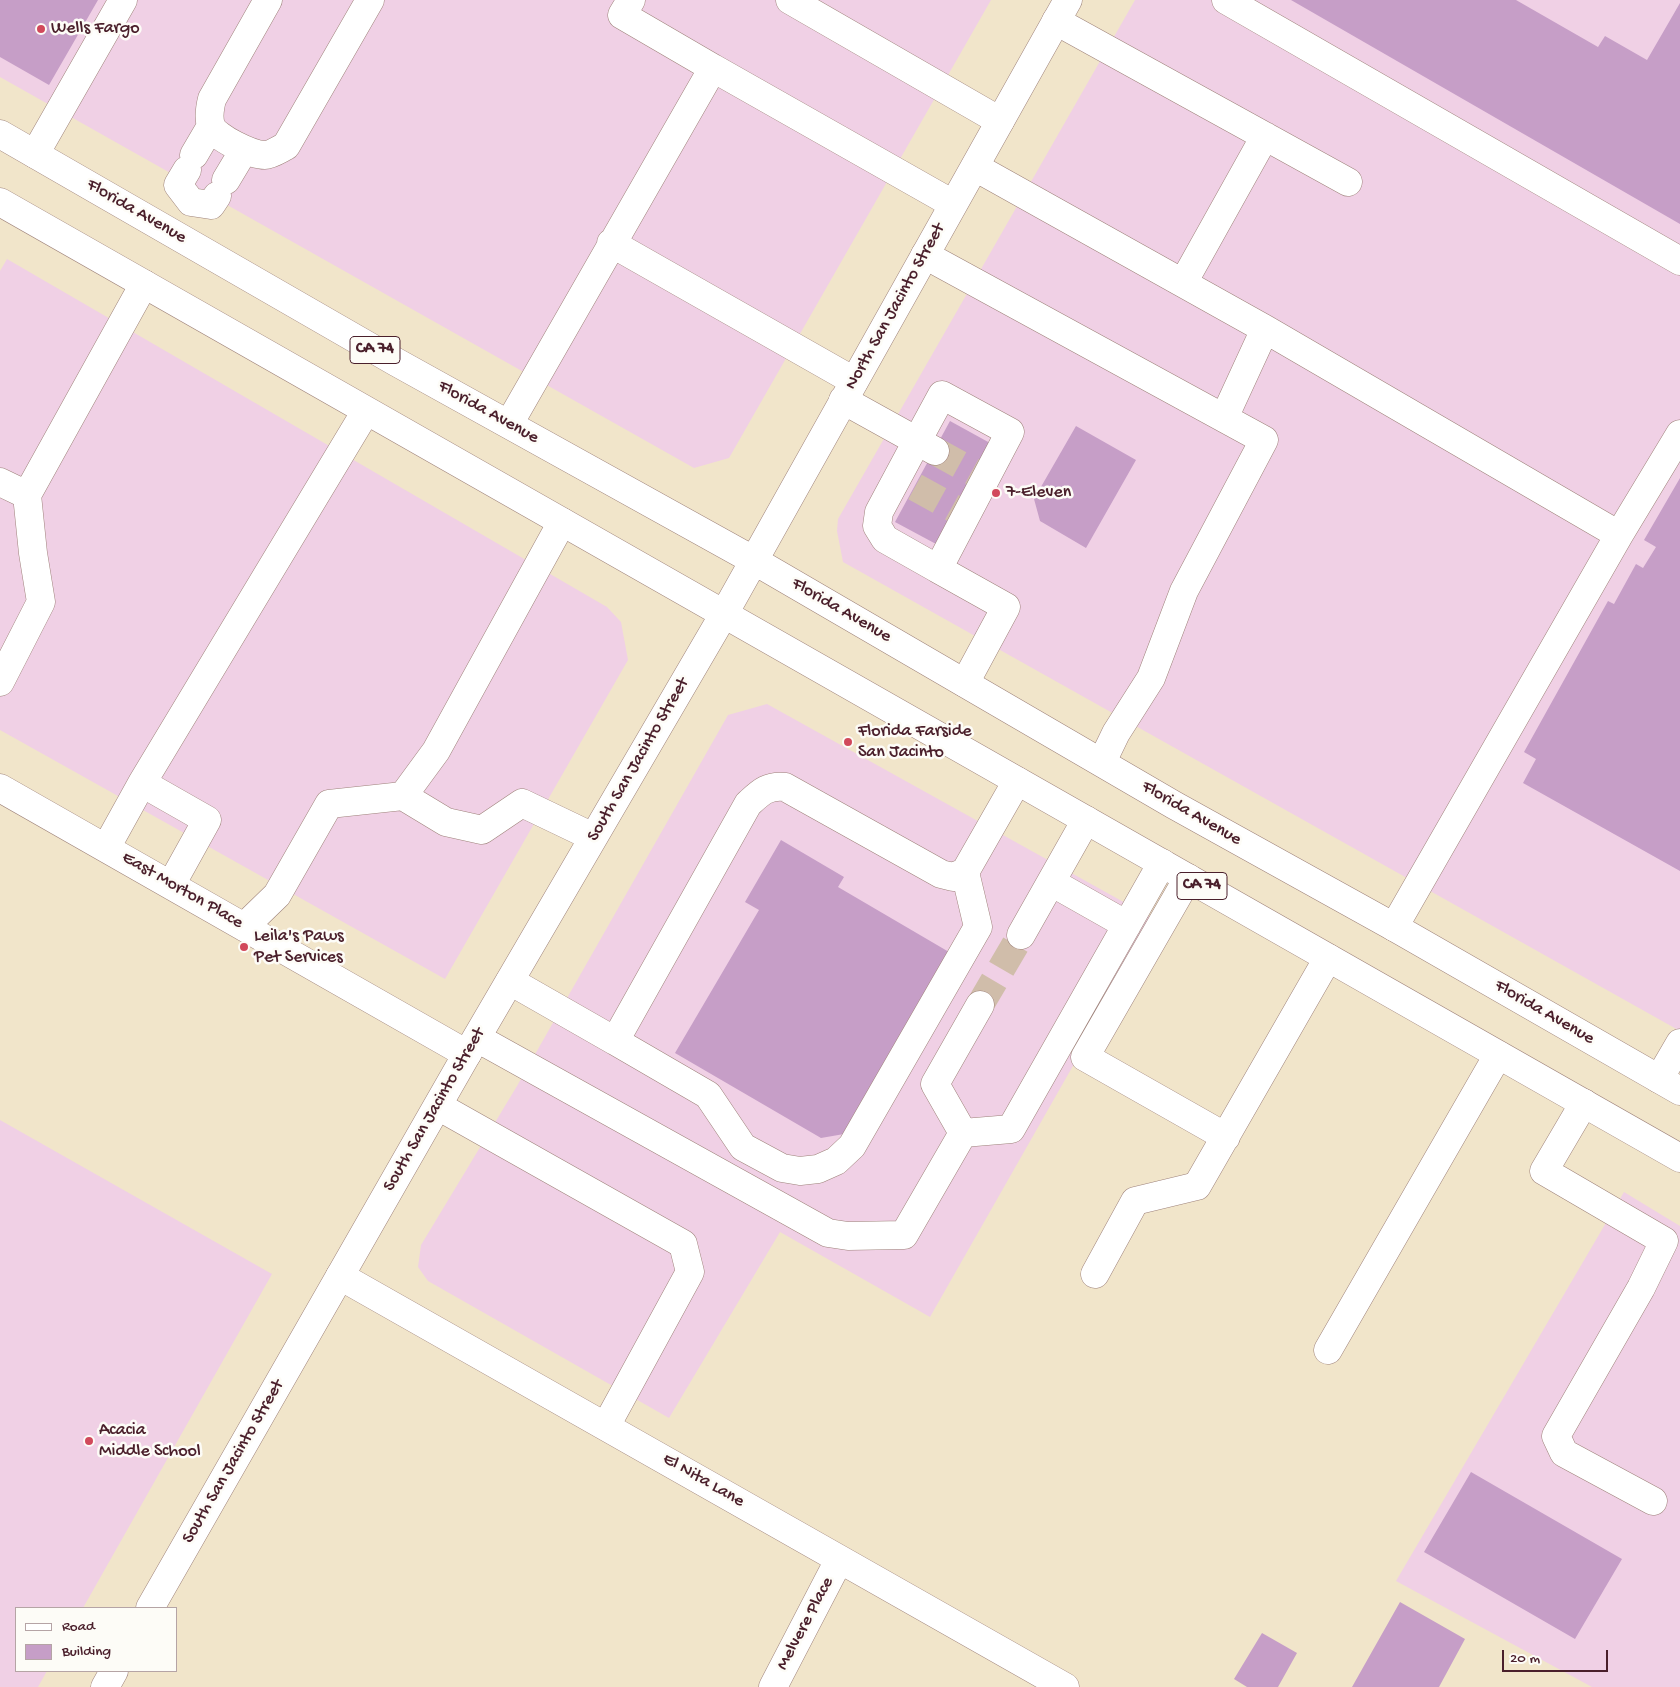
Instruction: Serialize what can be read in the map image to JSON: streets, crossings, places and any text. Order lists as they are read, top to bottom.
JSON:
{
  "streets": {
    "main road": [
      "Florida Avenue",
      "North San Jacinto Street",
      "CA 74",
      "South San Jacinto Street",
      "East Morton Place",
      "El Nita Lane",
      "Melvere Place"
    ]
  },
  "crossings": [
    ["Florida Avenue", "North San Jacinto Street"],
    ["North San Jacinto Street", "CA 74"],
    ["North San Jacinto Street", "South San Jacinto Street"],
    ["CA 74", "South San Jacinto Street"],
    ["South San Jacinto Street", "East Morton Place"],
    ["South San Jacinto Street", "El Nita Lane"],
    ["El Nita Lane", "Melvere Place"]
  ],
  "places": [
    "Wells Fargo",
    "7-Eleven",
    "Florida Farside San Jacinto",
    "Leila's Paws Pet Services",
    "Acacia Middle School"
  ],
  "legend": ["Road", "Building"],
  "scale_bar": "20 m"
}
